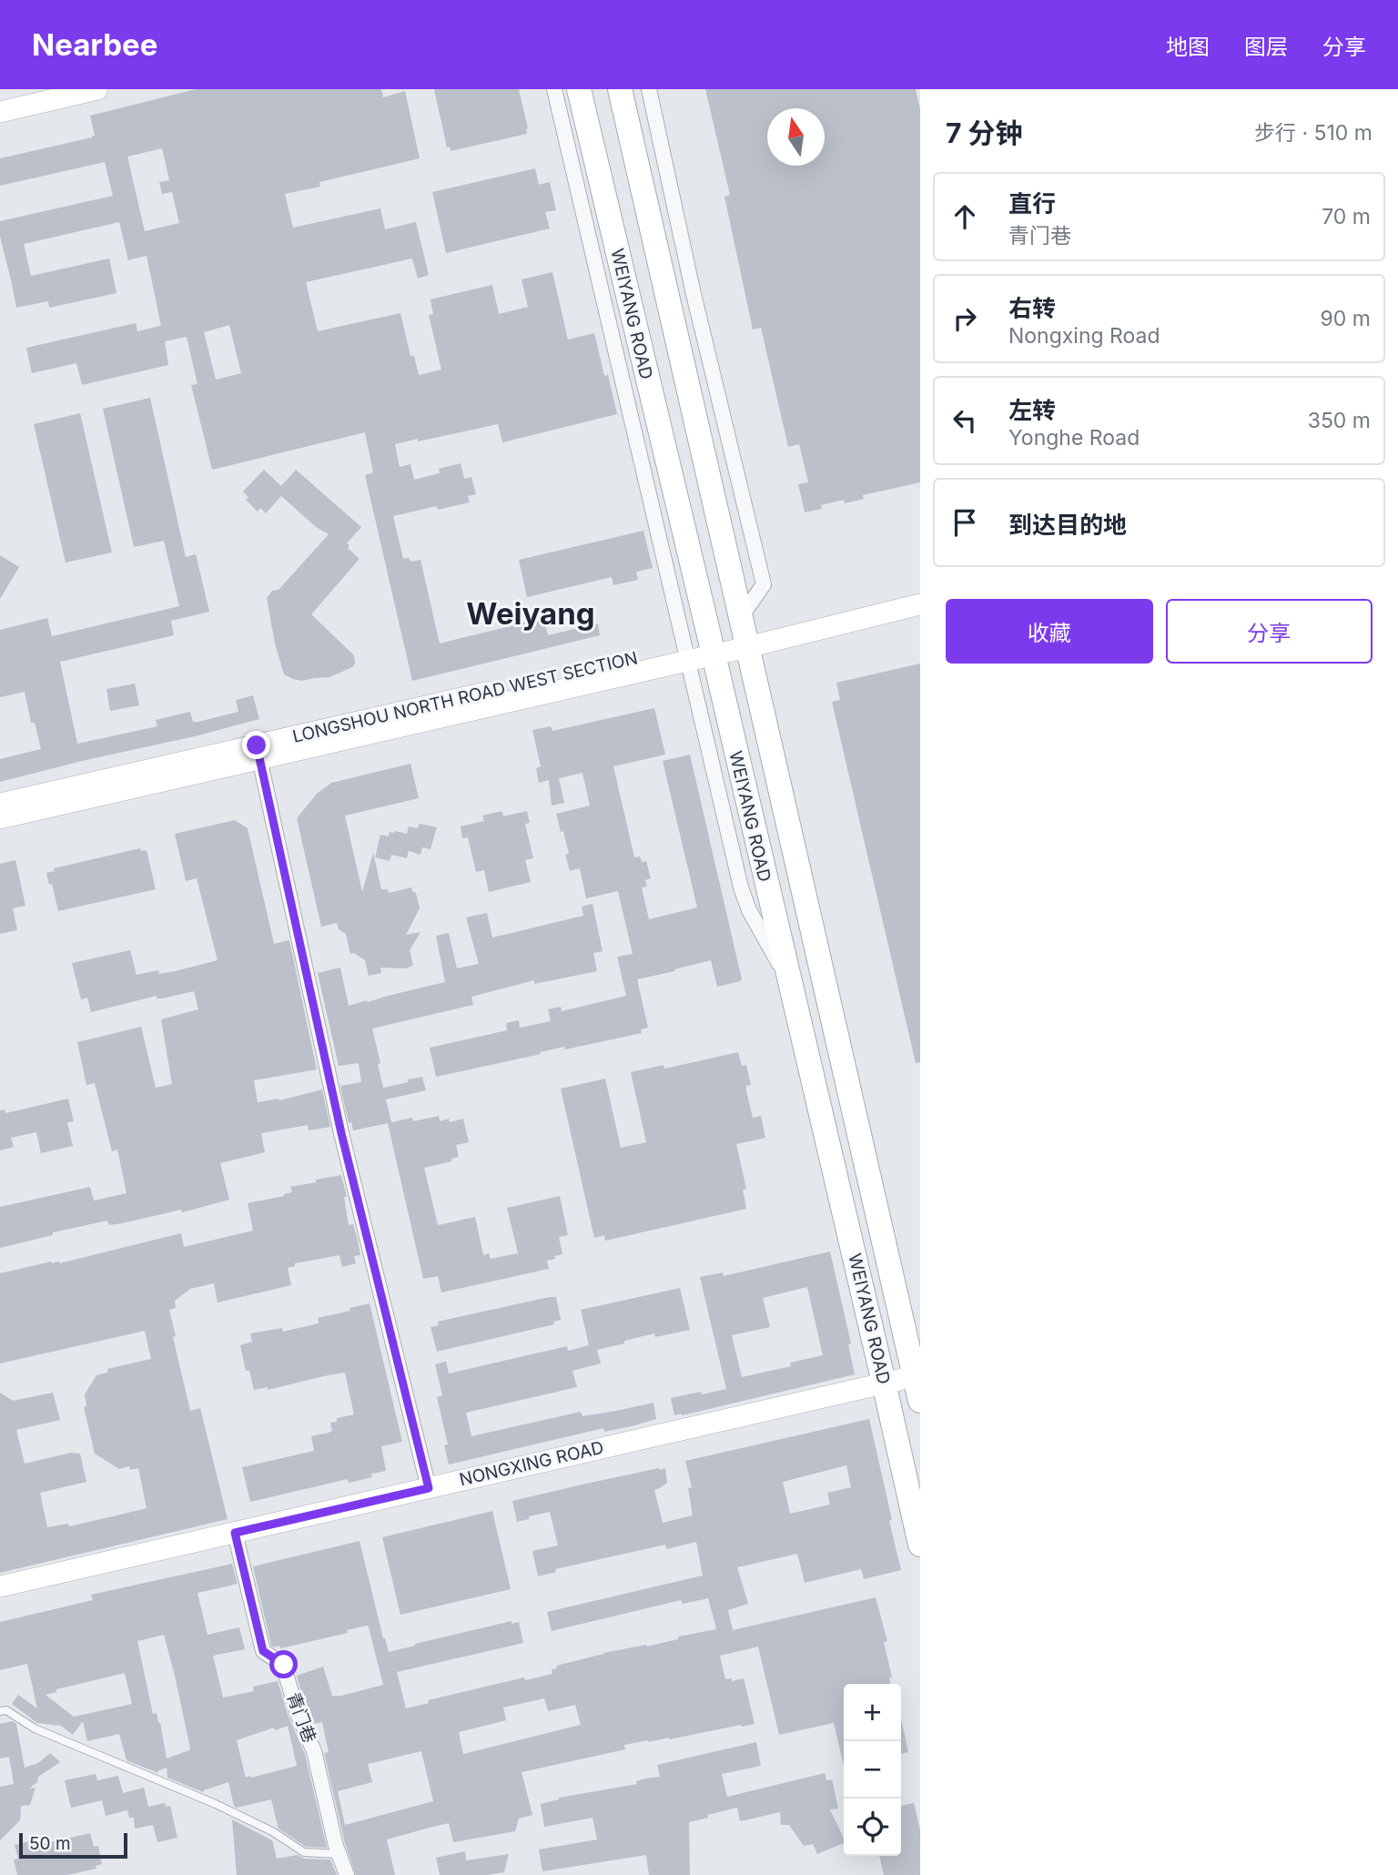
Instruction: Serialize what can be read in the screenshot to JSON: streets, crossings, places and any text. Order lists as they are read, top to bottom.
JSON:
{
  "streets": {
    "main road": ["WEIYANG ROAD"],
    "street": ["LONGSHOU NORTH ROAD WEST SECTION", "NONGXING ROAD", "青门巷"]
  },
  "crossings": [
    ["WEIYANG ROAD", "LONGSHOU NORTH ROAD WEST SECTION"],
    ["WEIYANG ROAD", "NONGXING ROAD"],
    ["NONGXING ROAD", "青门巷"]
  ],
  "districts": ["Weiyang"],
  "scale_bar": "50 m",
  "north": "top",
  "page": {
    "header": "Nearbee",
    "nav": ["地图", "图层", "分享"],
    "heading": ["7 分钟", "步行 · 510 m"],
    "list": [
      ["直行", "青门巷", "70 m"],
      ["右转", "Nongxing Road", "90 m"],
      ["左转", "Yonghe Road", "350 m"],
      "到达目的地"
    ],
    "buttons": ["收藏", "分享"],
    "map_buttons": ["+", "−"],
    "scale": "50 m"
  }
}
